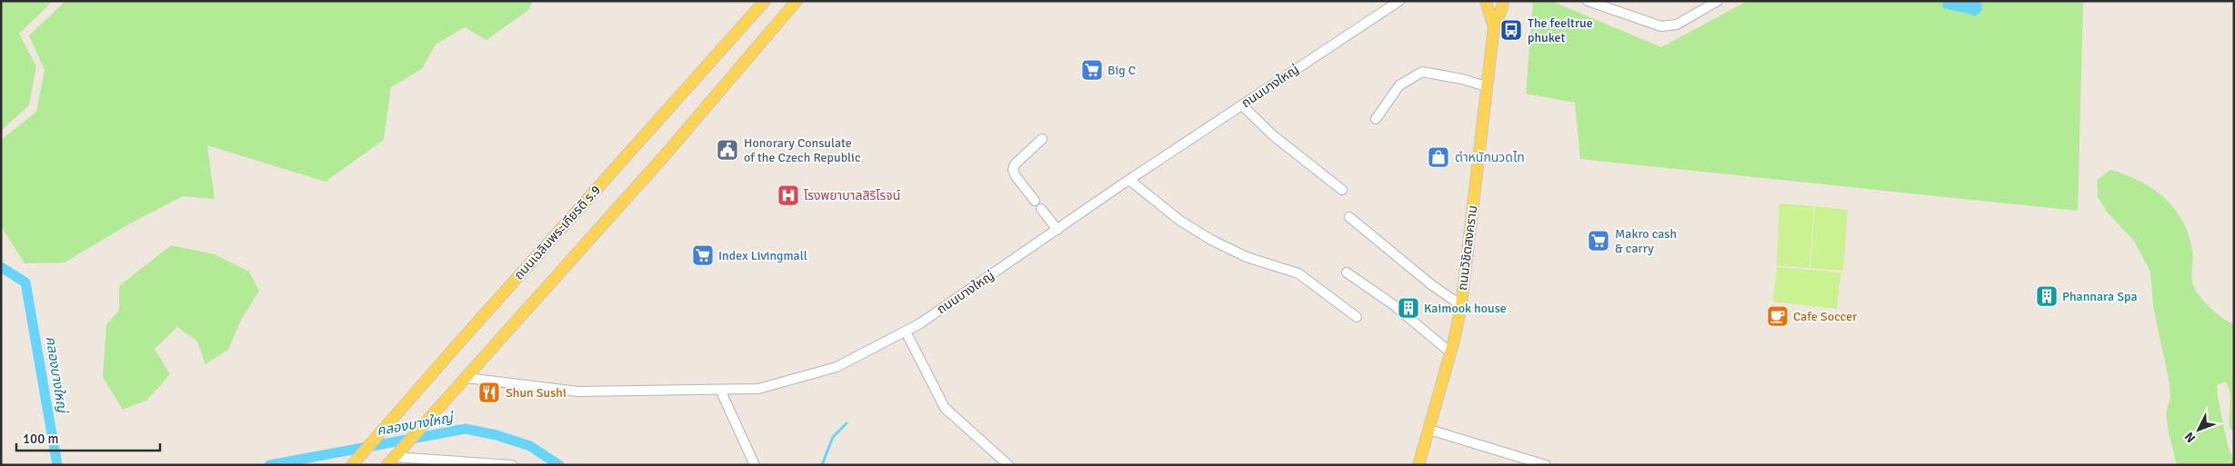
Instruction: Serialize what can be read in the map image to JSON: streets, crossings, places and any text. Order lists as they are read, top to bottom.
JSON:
{
  "streets": {
    "main road": ["ถนนเฉลิมพระเกียรติ ร.9", "ถนนวิชิตสงคราม"],
    "street": ["ถนนบางใหญ่"]
  },
  "water": ["คลองบางใหญ่"],
  "places": {
    "bus stop": ["The feeltrue phuket"],
    "supermarket": ["Big C", "Makro cash & carry", "Index Livingmall"],
    "public building": ["Honorary Consulate of the Czech Republic"],
    "shop": ["ตำหนักนวดไท"],
    "hospital": ["โรงพยาบาลสิริโรจน์"],
    "building": ["Phannara Spa", "Kaimook house"],
    "cafe": ["Cafe Soccer"],
    "restaurant": ["Shun Sushi"]
  },
  "scale_bar": "100 m",
  "north": "bottom left"
}
